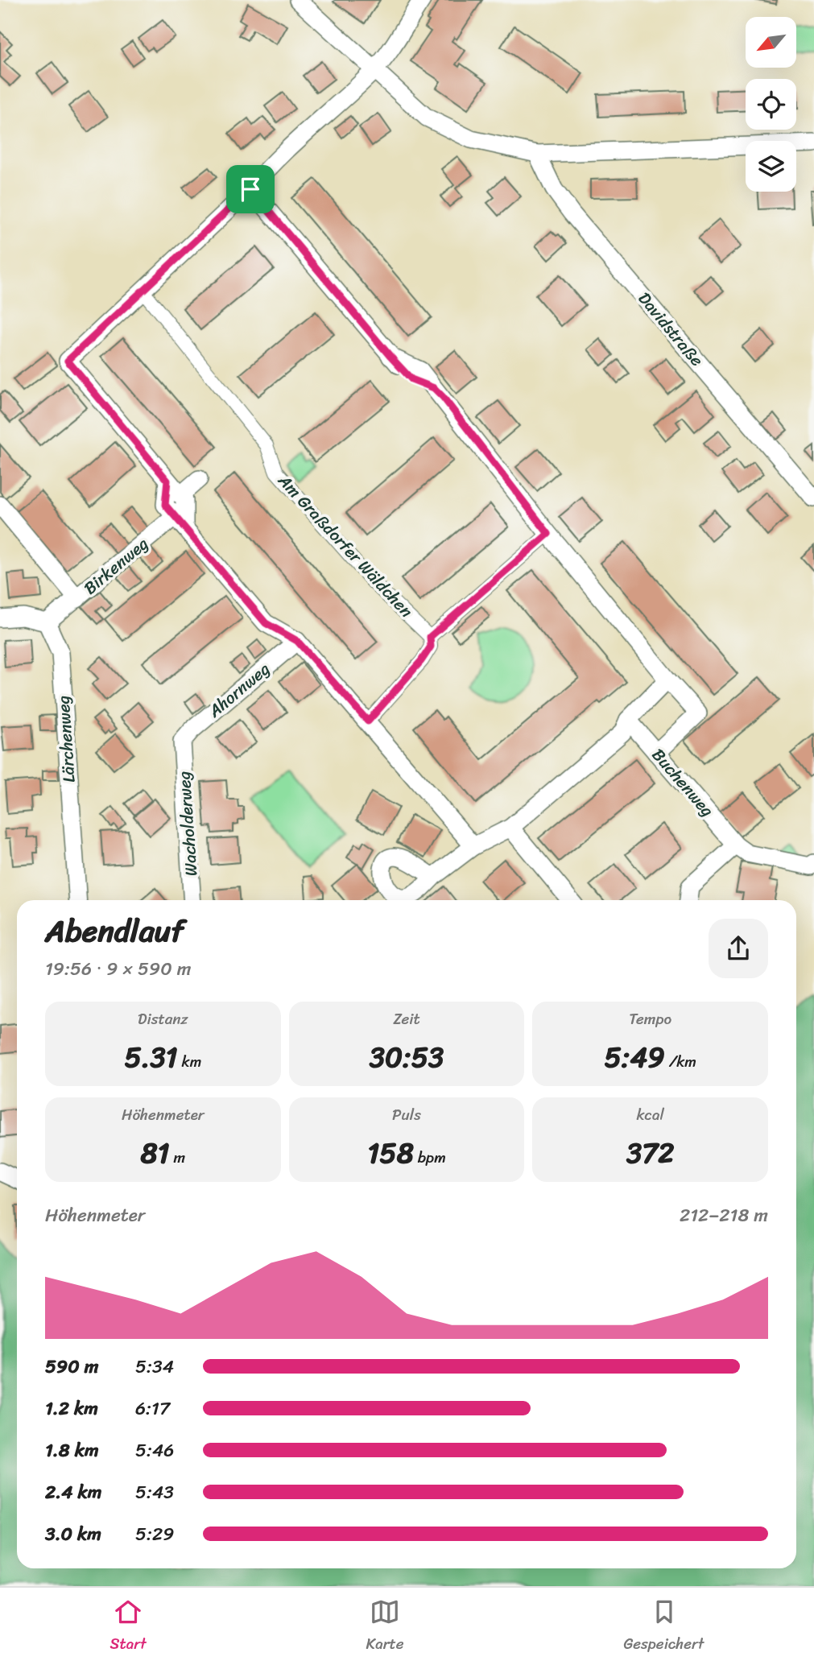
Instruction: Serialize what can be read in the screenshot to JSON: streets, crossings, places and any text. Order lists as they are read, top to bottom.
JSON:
{
  "streets": {
    "street": [
      "Davidstraße",
      "Am Graßdorfer Wäldchen",
      "Birkenweg",
      "Ahornweg",
      "Lärchenweg",
      "Buchenweg",
      "Wacholderweg"
    ]
  },
  "crossings": [
    ["Birkenweg", "Lärchenweg"],
    ["Ahornweg", "Wacholderweg"]
  ],
  "north": "bottom left",
  "page": {
    "heading": ["Abendlauf", "19:56 · 9 × 590 m"],
    "stats": [
      ["Distanz", "5.31 km"],
      ["Zeit", "30:53"],
      ["Tempo", "5:49 /km"],
      ["Höhenmeter", "81 m"],
      ["Puls", "158 bpm"],
      ["kcal", "372"]
    ],
    "chart": ["Höhenmeter", "212–218 m"],
    "list": [
      {
        "name": "590 m",
        "note": "5:34"
      },
      {
        "name": "1.2 km",
        "note": "6:17"
      },
      {
        "name": "1.8 km",
        "note": "5:46"
      },
      {
        "name": "2.4 km",
        "note": "5:43"
      },
      {
        "name": "3.0 km",
        "note": "5:29"
      }
    ],
    "tabs": ["Start", "Karte", "Gespeichert"]
  }
}
